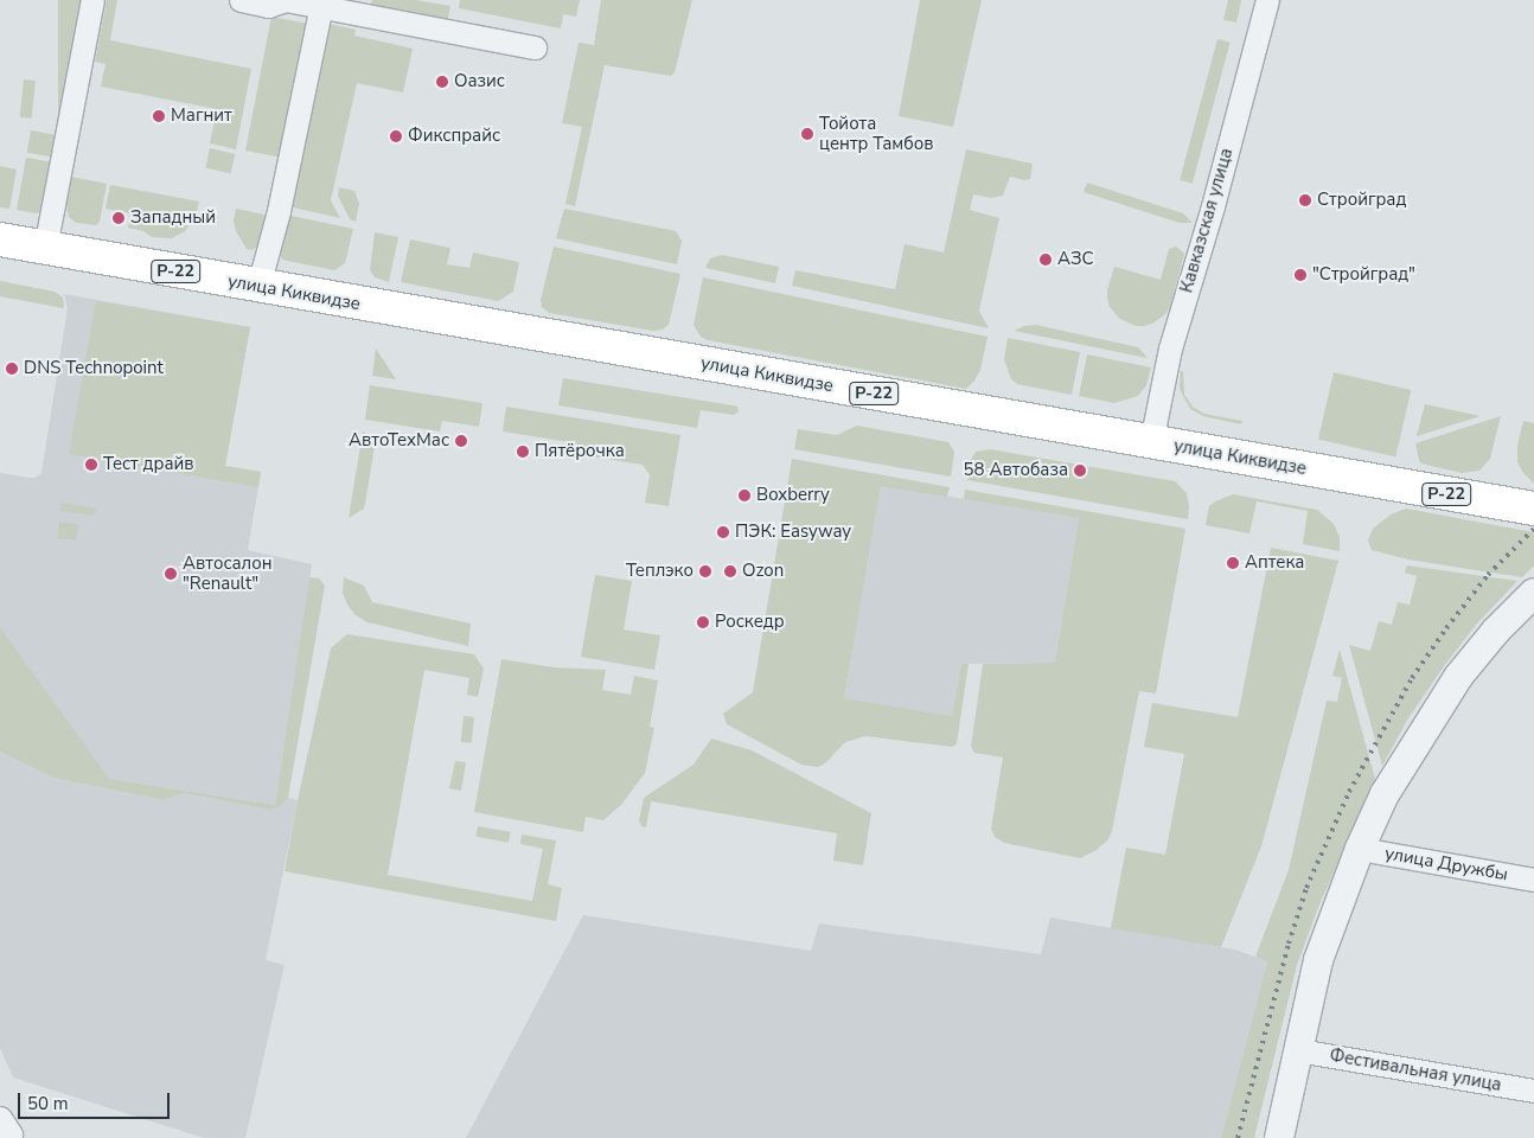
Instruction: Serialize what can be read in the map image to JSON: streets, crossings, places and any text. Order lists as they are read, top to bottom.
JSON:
{
  "streets": {
    "main road": ["Р-22", "улица Киквидзе"],
    "street": ["Кавказская улица", "улица Дружбы", "Фестивальная улица"]
  },
  "crossings": [
    ["Кавказская улица", "улица Киквидзе"]
  ],
  "places": [
    "Оазис",
    "Магнит",
    "Тойота центр Тамбов",
    "Фикспрайс",
    "Стройград",
    "Западный",
    "АЗС",
    "\"Стройград\"",
    "DNS Technopoint",
    "АвтоТехМас",
    "Пятёрочка",
    "Тест драйв",
    "58 Автобаза",
    "Boxberry",
    "ПЭК: Easyway",
    "Аптека",
    "Теплэко",
    "Ozon",
    "Автосалон \"Renault\"",
    "Роскедр"
  ],
  "scale_bar": "50 m"
}
